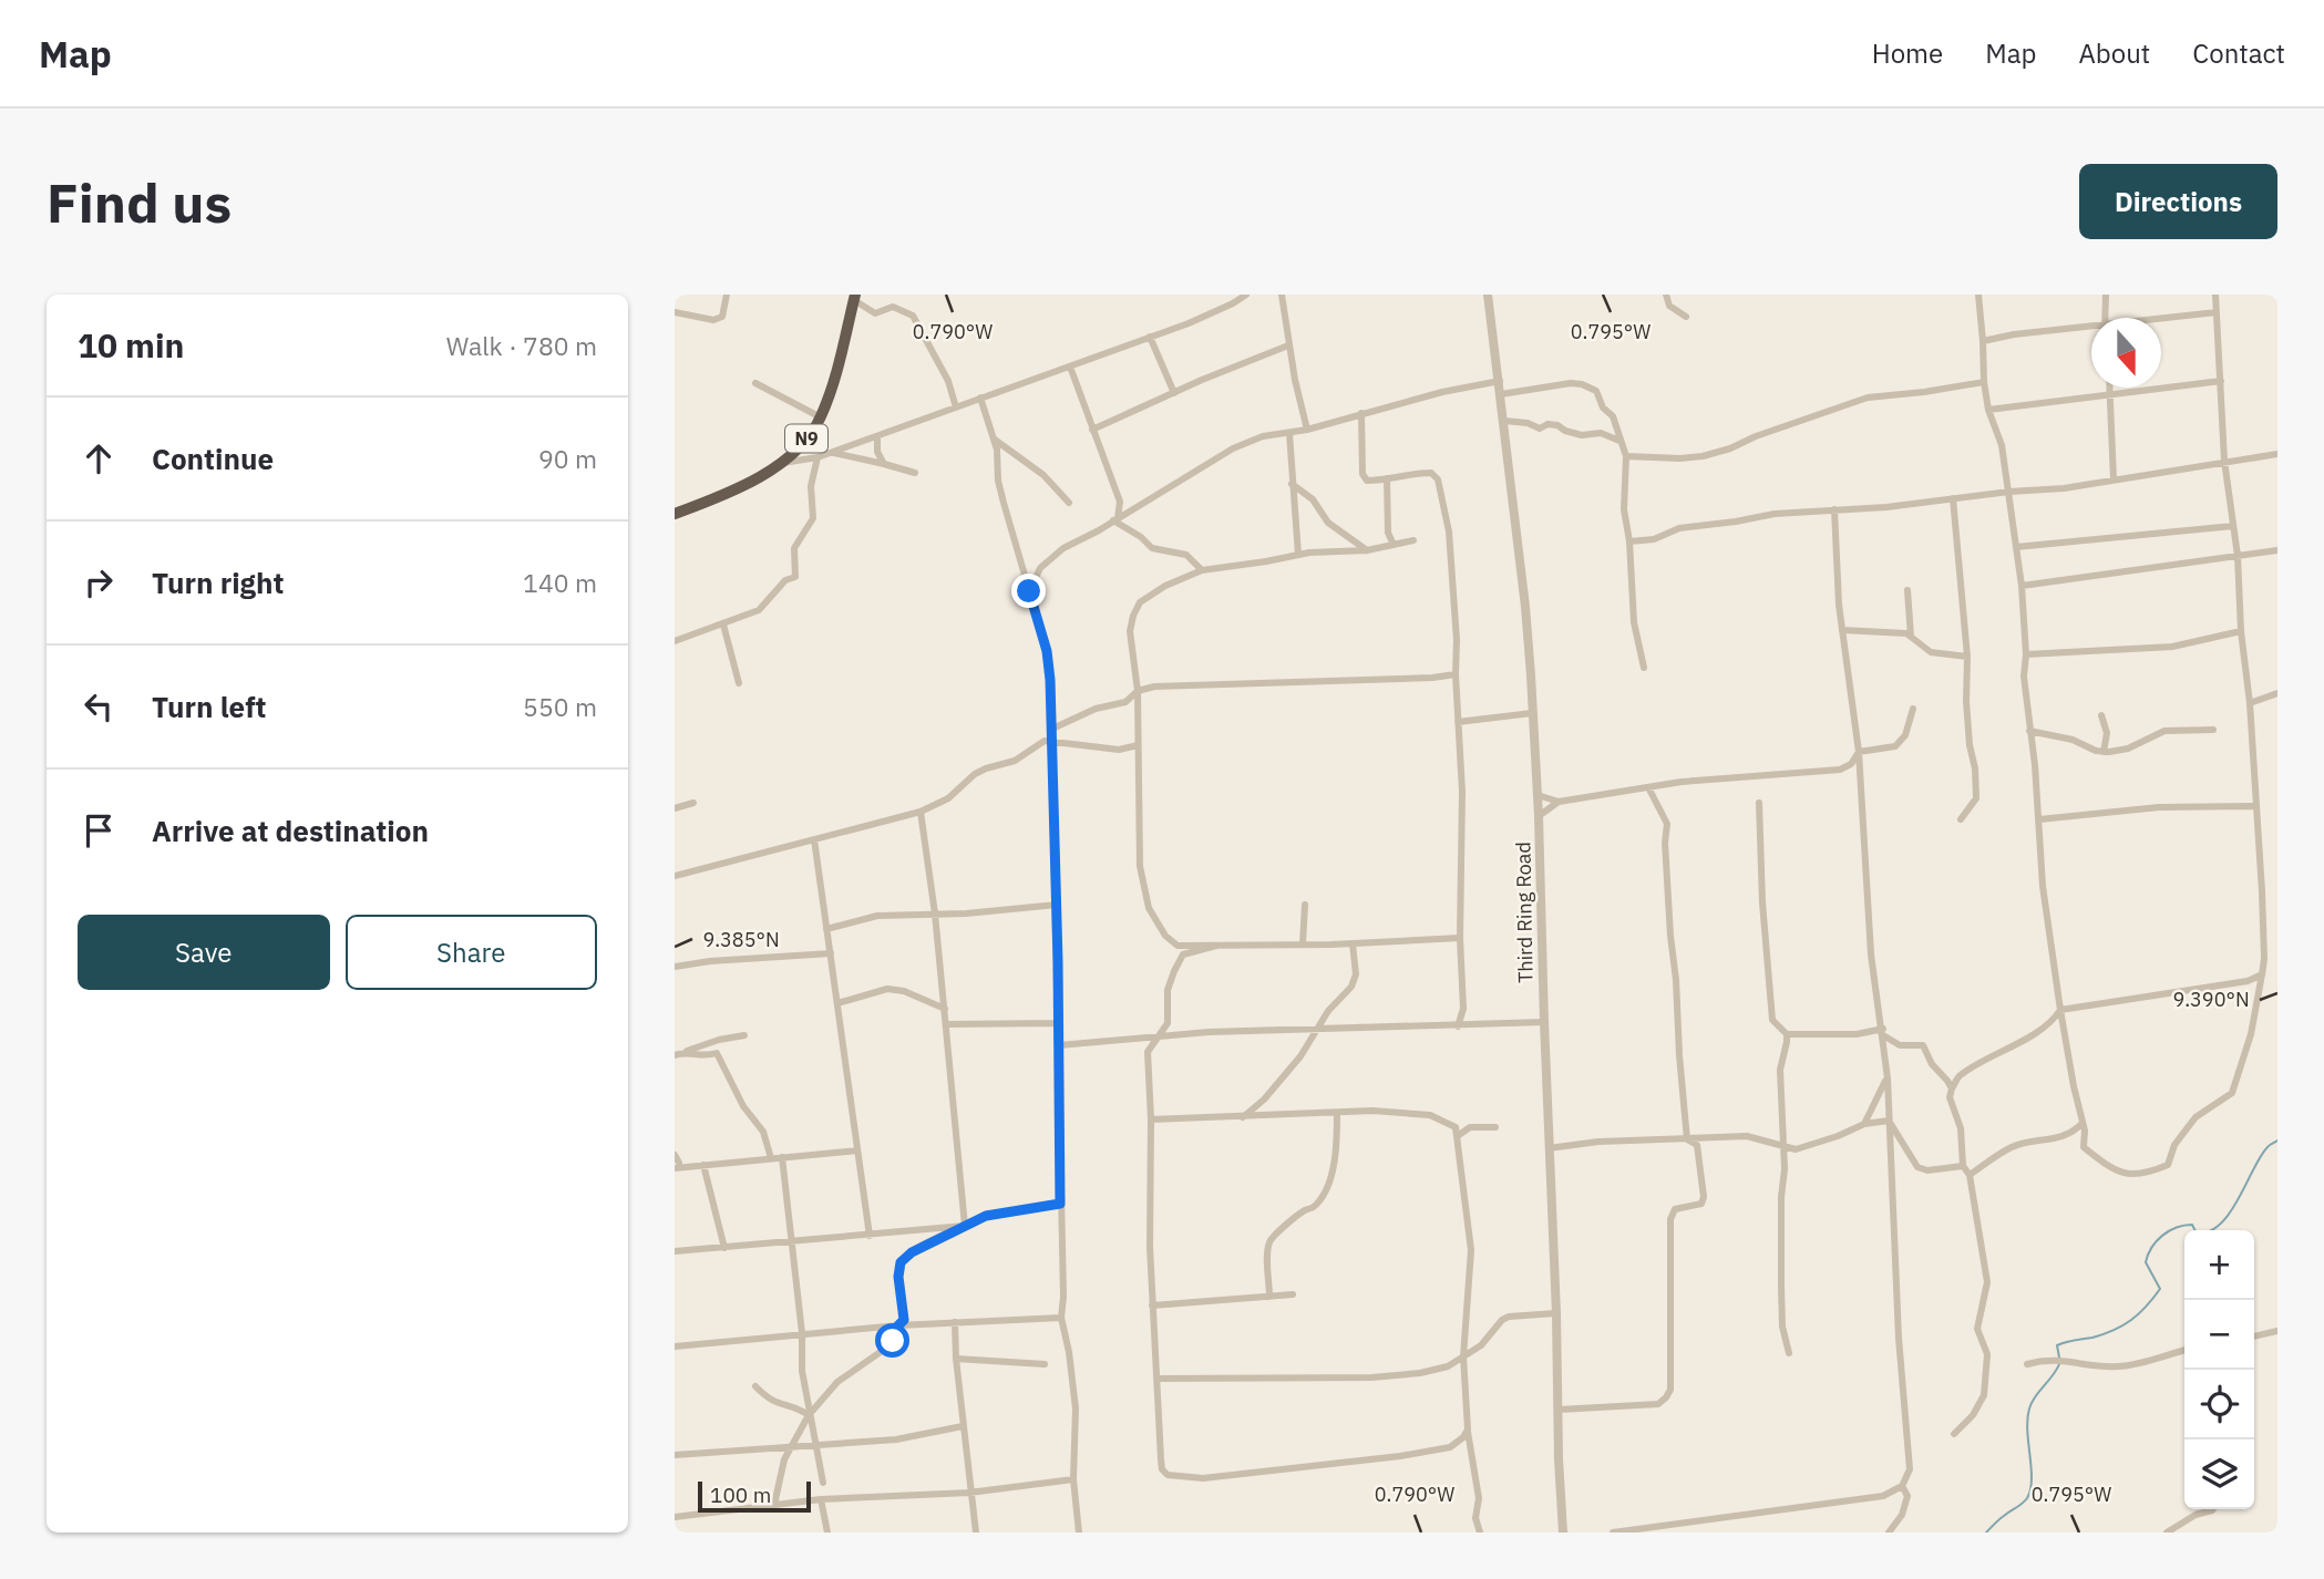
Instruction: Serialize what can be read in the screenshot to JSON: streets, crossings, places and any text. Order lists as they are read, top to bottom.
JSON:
{
  "streets": {
    "highway": ["N9"],
    "street": ["Third Ring Road"]
  },
  "scale_bar": "100 m",
  "north": "bottom",
  "page": {
    "header": "Map",
    "nav": [
      "Home",
      "Map",
      "About",
      "Contact"
    ],
    "buttons": [
      "Directions",
      ["Save", "Share"]
    ],
    "title": "Find us",
    "heading": ["10 min", "Walk · 780 m"],
    "list": [
      ["Continue", "90 m"],
      ["Turn right", "140 m"],
      ["Turn left", "550 m"],
      "Arrive at destination"
    ],
    "map_buttons": ["+", "−"],
    "scale": "100 m"
  },
  "coordinates": [
    "0.790°W",
    "0.795°W",
    "9.385°N",
    "9.390°N"
  ]
}
